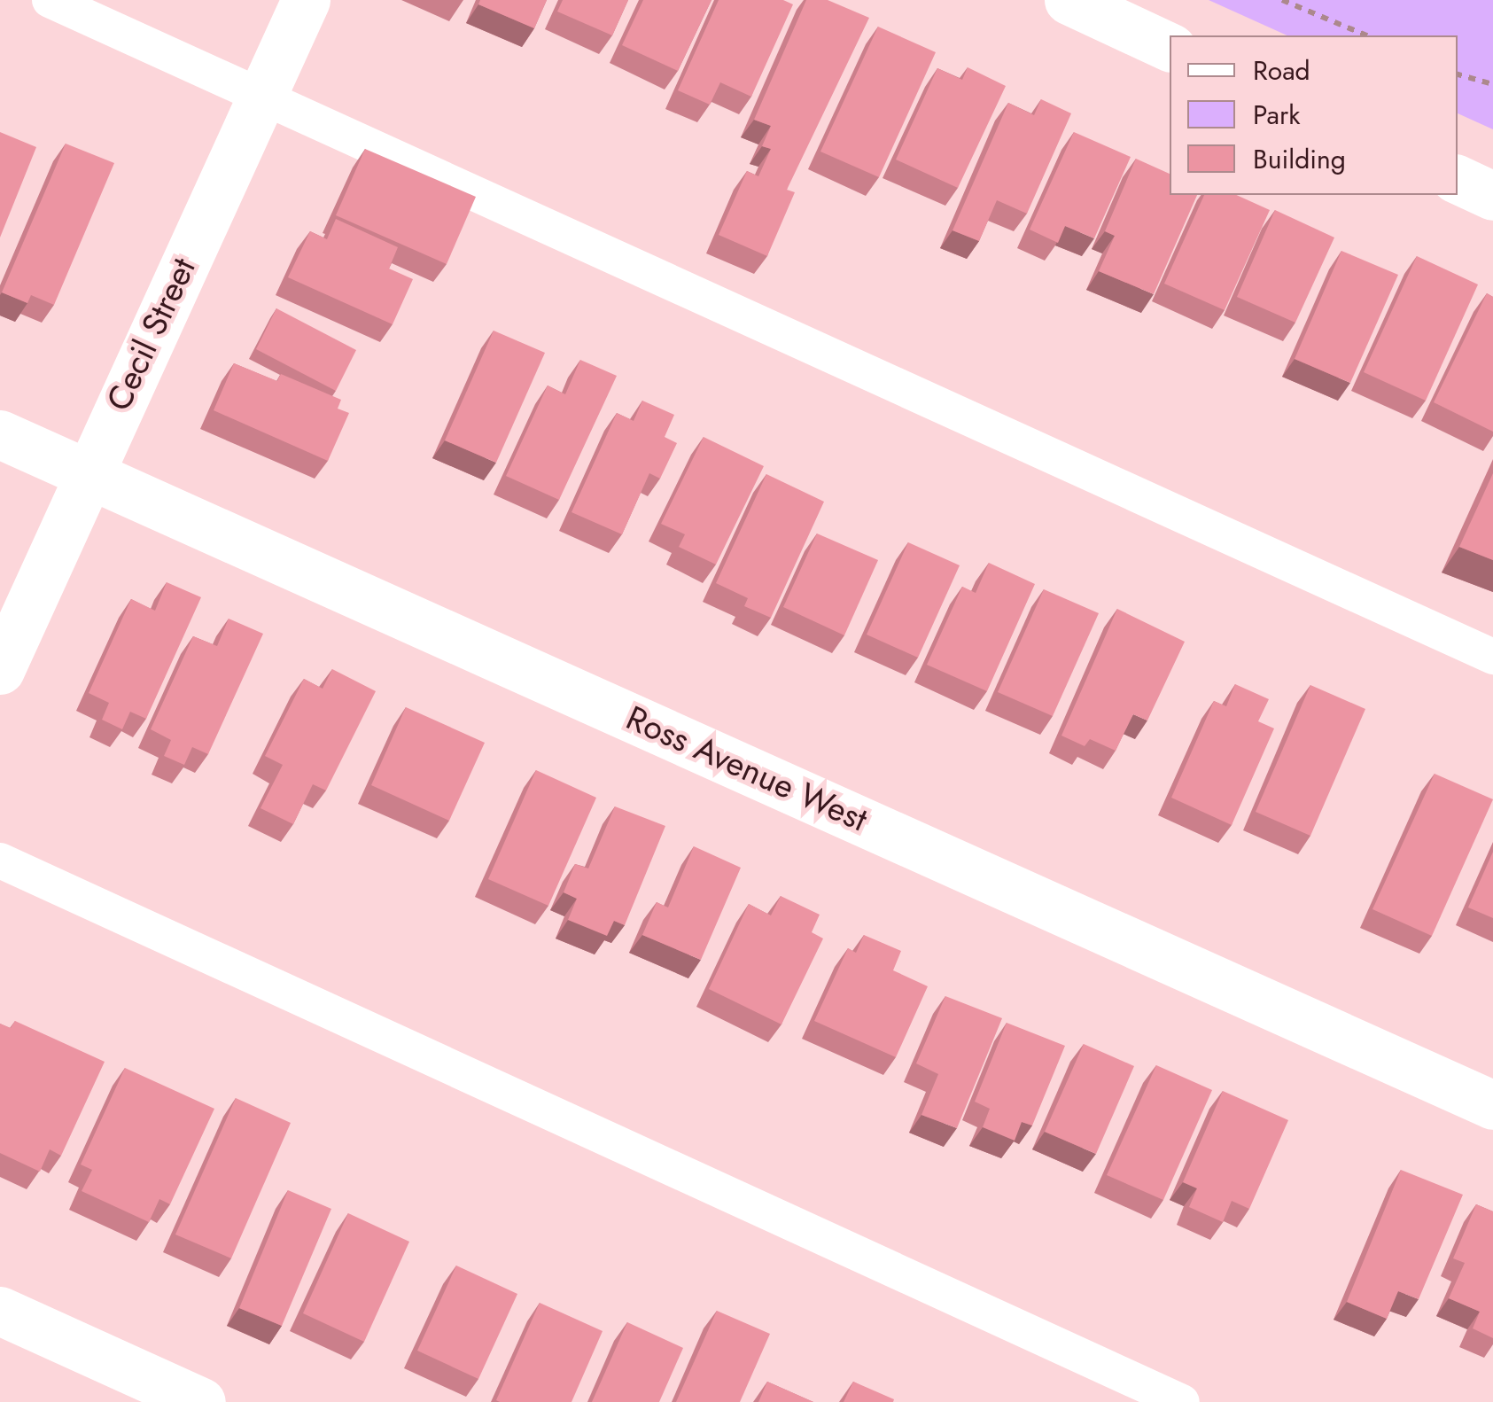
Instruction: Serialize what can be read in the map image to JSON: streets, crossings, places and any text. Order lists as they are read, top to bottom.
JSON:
{
  "streets": {
    "street": ["Cecil Street", "Ross Avenue West"]
  },
  "crossings": [
    ["Cecil Street", "Ross Avenue West"]
  ],
  "legend": ["Road", "Park", "Building"]
}
